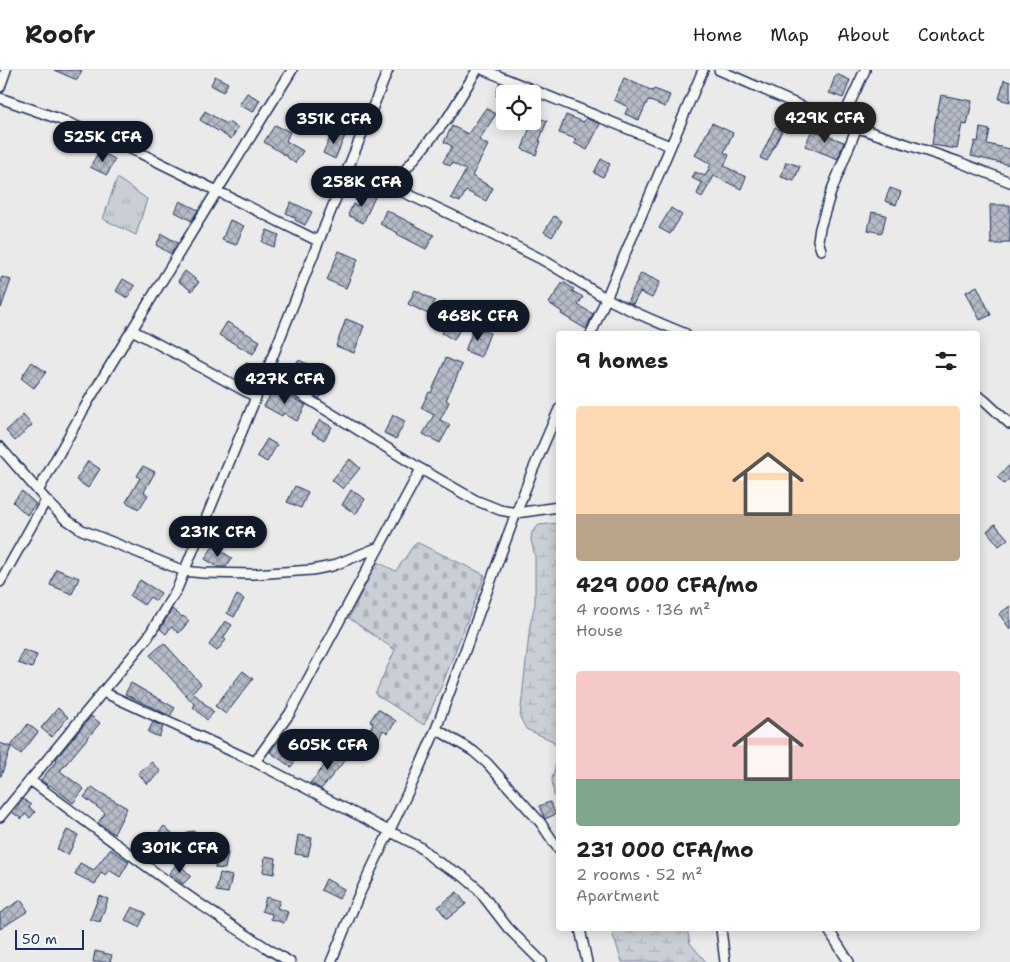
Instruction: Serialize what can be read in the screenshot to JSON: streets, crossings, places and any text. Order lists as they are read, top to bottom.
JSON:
{
  "scale_bar": "50 m",
  "page": {
    "header": "Roofr",
    "nav": [
      "Home",
      "Map",
      "About",
      "Contact"
    ],
    "price": [
      "429K CFA",
      "351K CFA",
      "525K CFA",
      "258K CFA",
      "468K CFA",
      "427K CFA",
      "231K CFA",
      "605K CFA",
      "301K CFA"
    ],
    "heading": "9 homes",
    "list": [
      {
        "name": "429 000 CFA/mo",
        "note": "4 rooms · 136 m² · House"
      },
      {
        "name": "231 000 CFA/mo",
        "note": "2 rooms · 52 m² · Apartment"
      }
    ],
    "scale": "50 m"
  }
}
